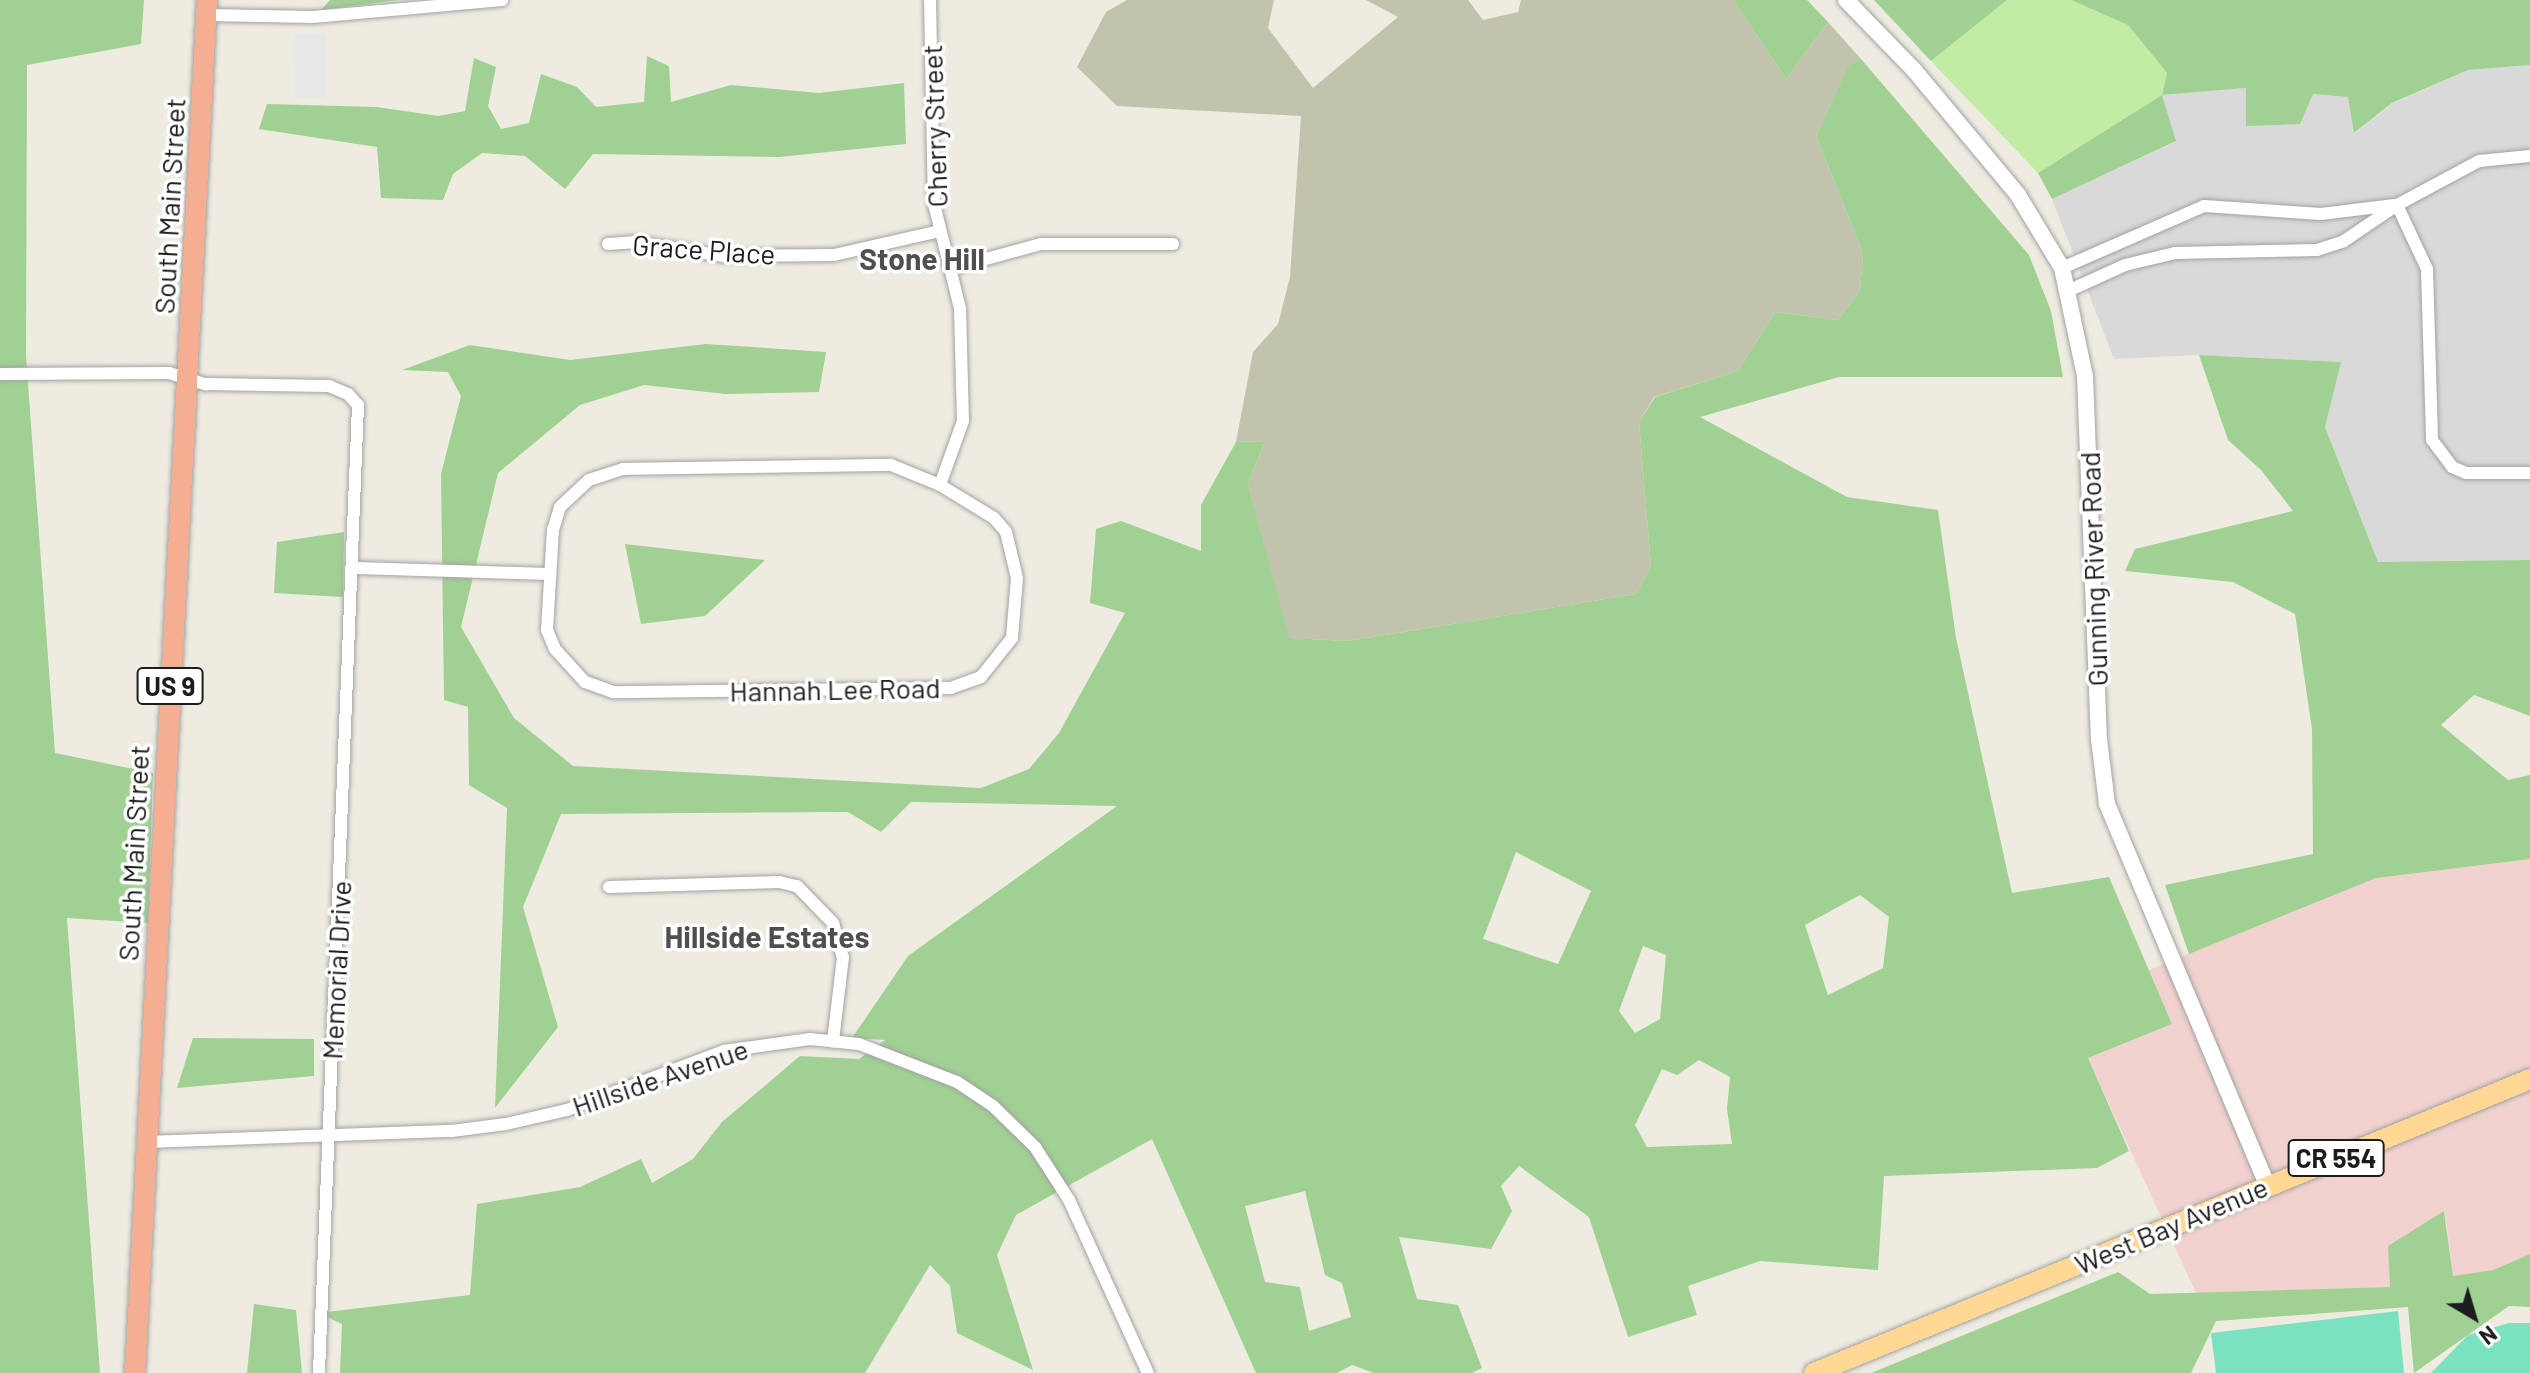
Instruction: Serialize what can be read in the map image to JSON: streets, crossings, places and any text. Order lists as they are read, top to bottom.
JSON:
{
  "streets": {
    "highway": ["South Main Street", "US 9"],
    "main road": ["CR 554", "West Bay Avenue"],
    "street": [
      "Cherry Street",
      "Grace Place",
      "Gunning River Road",
      "Hannah Lee Road",
      "Memorial Drive",
      "Hillside Avenue"
    ]
  },
  "crossings": [
    ["Cherry Street", "Grace Place"],
    ["Cherry Street", "Hannah Lee Road"],
    ["South Main Street", "Memorial Drive"],
    ["South Main Street", "Hillside Avenue"],
    ["Gunning River Road", "West Bay Avenue"],
    ["Memorial Drive", "Hillside Avenue"]
  ],
  "districts": ["Stone Hill", "Hillside Estates"],
  "north": "bottom right"
}
